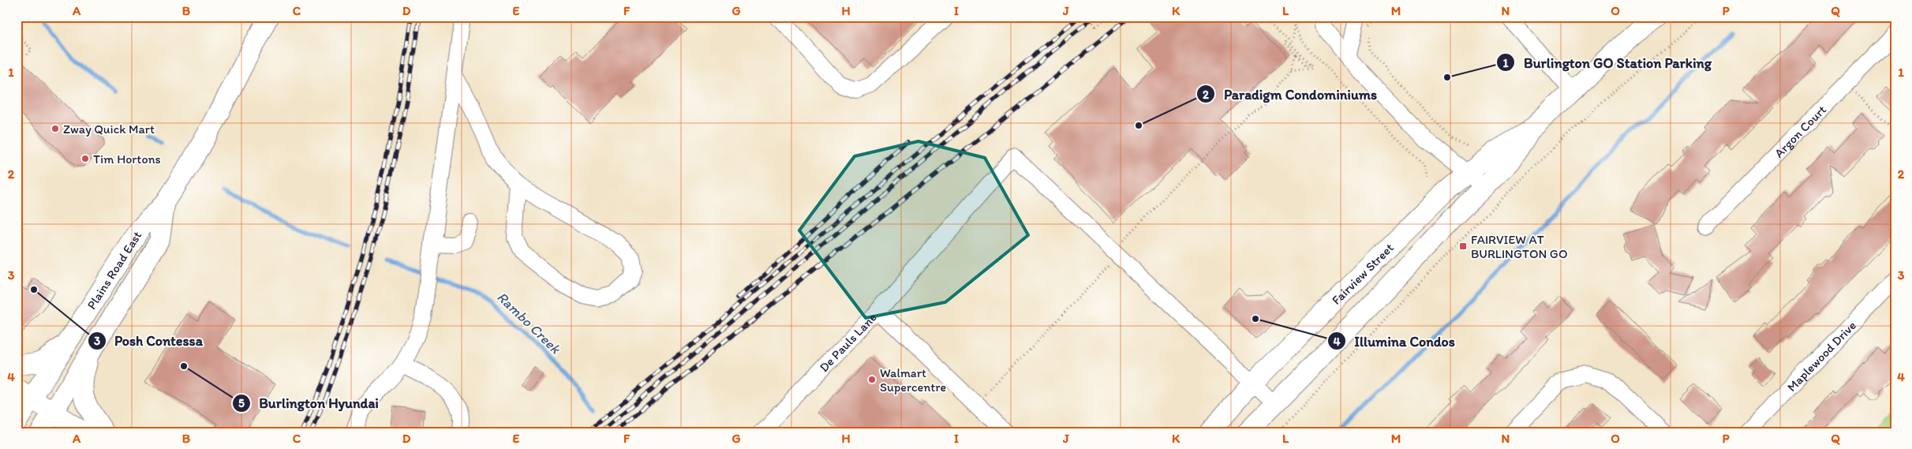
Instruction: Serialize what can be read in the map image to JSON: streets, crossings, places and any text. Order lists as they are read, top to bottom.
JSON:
{
  "streets": {
    "main road": ["Plains Road East", "Fairview Street"],
    "street": ["Argon Court", "De Pauls Lane", "Maplewood Drive"]
  },
  "water": ["Rambo Creek"],
  "places": {
    "other": [
      "Burlington GO Station Parking",
      "Paradigm Condominiums",
      "Zway Quick Mart",
      "Tim Hortons",
      "Posh Contessa",
      "Illumina Condos",
      "Burlington Hyundai",
      "Walmart Supercentre"
    ],
    "transit": ["FAIRVIEW AT BURLINGTON GO"]
  },
  "grid": {
    "columns": [
      "A",
      "B",
      "C",
      "D",
      "E",
      "F",
      "G",
      "H",
      "I",
      "J",
      "K",
      "L",
      "M",
      "N",
      "O",
      "P",
      "Q"
    ],
    "rows": [
      "1",
      "2",
      "3",
      "4"
    ]
  }
}
